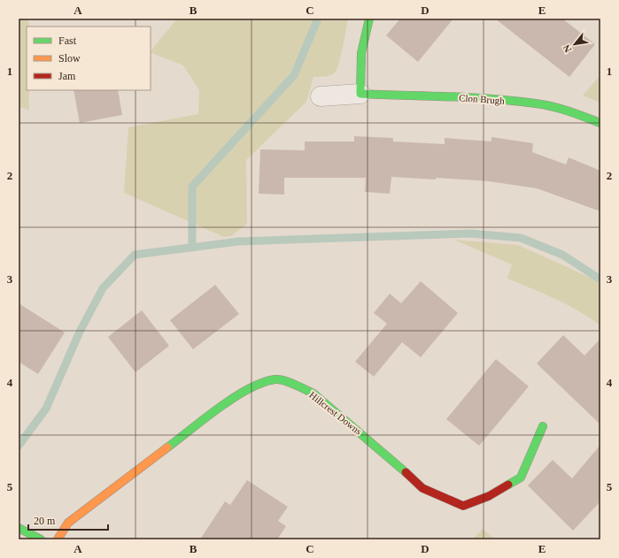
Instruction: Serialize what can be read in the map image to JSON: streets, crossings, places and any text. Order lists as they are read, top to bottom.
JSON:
{
  "streets": {
    "street": ["Clon Brugh", "Hillcrest Downs"]
  },
  "legend": ["Fast", "Slow", "Jam"],
  "scale_bar": "20 m",
  "north": "bottom left",
  "grid": {
    "columns": [
      "A",
      "B",
      "C",
      "D",
      "E"
    ],
    "rows": [
      "1",
      "2",
      "3",
      "4",
      "5"
    ]
  }
}
